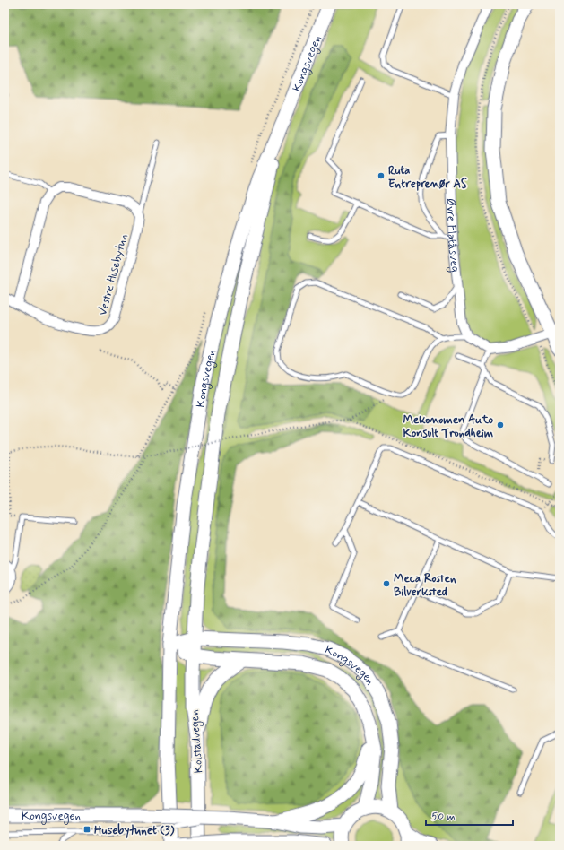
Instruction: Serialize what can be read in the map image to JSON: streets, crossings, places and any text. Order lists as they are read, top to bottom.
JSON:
{
  "streets": {
    "street": [
      "Kongsvegen",
      "Øvre Flatåsveg",
      "Vestre Husebytun",
      "Kolstadvegen"
    ]
  },
  "crossings": [
    ["Kongsvegen", "Kolstadvegen"]
  ],
  "places": {
    "other": ["Ruta Entreprenør AS", "Mekonomen Auto Konsult Trondheim", "Meca Rosten Bilverksted"],
    "transit": ["Husebytunet (3)"]
  },
  "scale_bar": "50 m"
}
